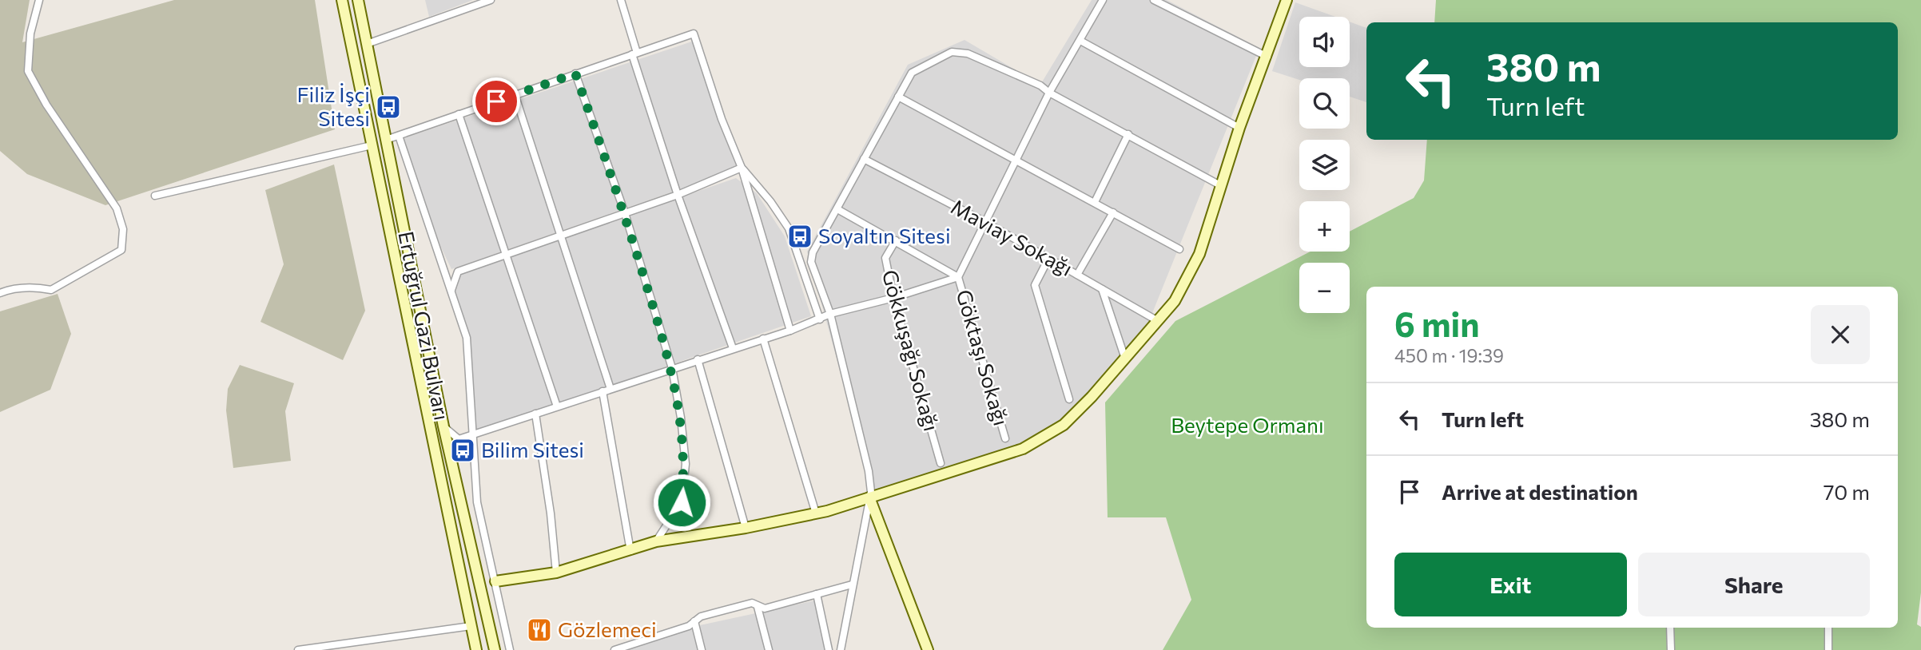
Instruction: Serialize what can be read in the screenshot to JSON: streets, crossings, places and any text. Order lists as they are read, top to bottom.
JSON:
{
  "streets": {
    "main road": ["Ertuğrul Gazi Bulvarı"],
    "street": ["Maviay Sokağı", "Gökkuşağı Sokağı", "Göktaşı Sokağı"]
  },
  "parks": ["Beytepe Ormanı"],
  "places": {
    "bus stop": ["Filiz İşçi Sitesi", "Soyaltın Sitesi", "Bilim Sitesi"],
    "restaurant": ["Gözlemeci"]
  },
  "page": {
    "map_buttons": ["+", "−"],
    "turn": ["380 m", "Turn left"],
    "heading": ["6 min", "450 m · 19:39"],
    "list": [
      {
        "name": "Turn left",
        "value": "380 m"
      },
      {
        "name": "Arrive at destination",
        "value": "70 m"
      }
    ],
    "buttons": ["Exit", "Share"]
  }
}
